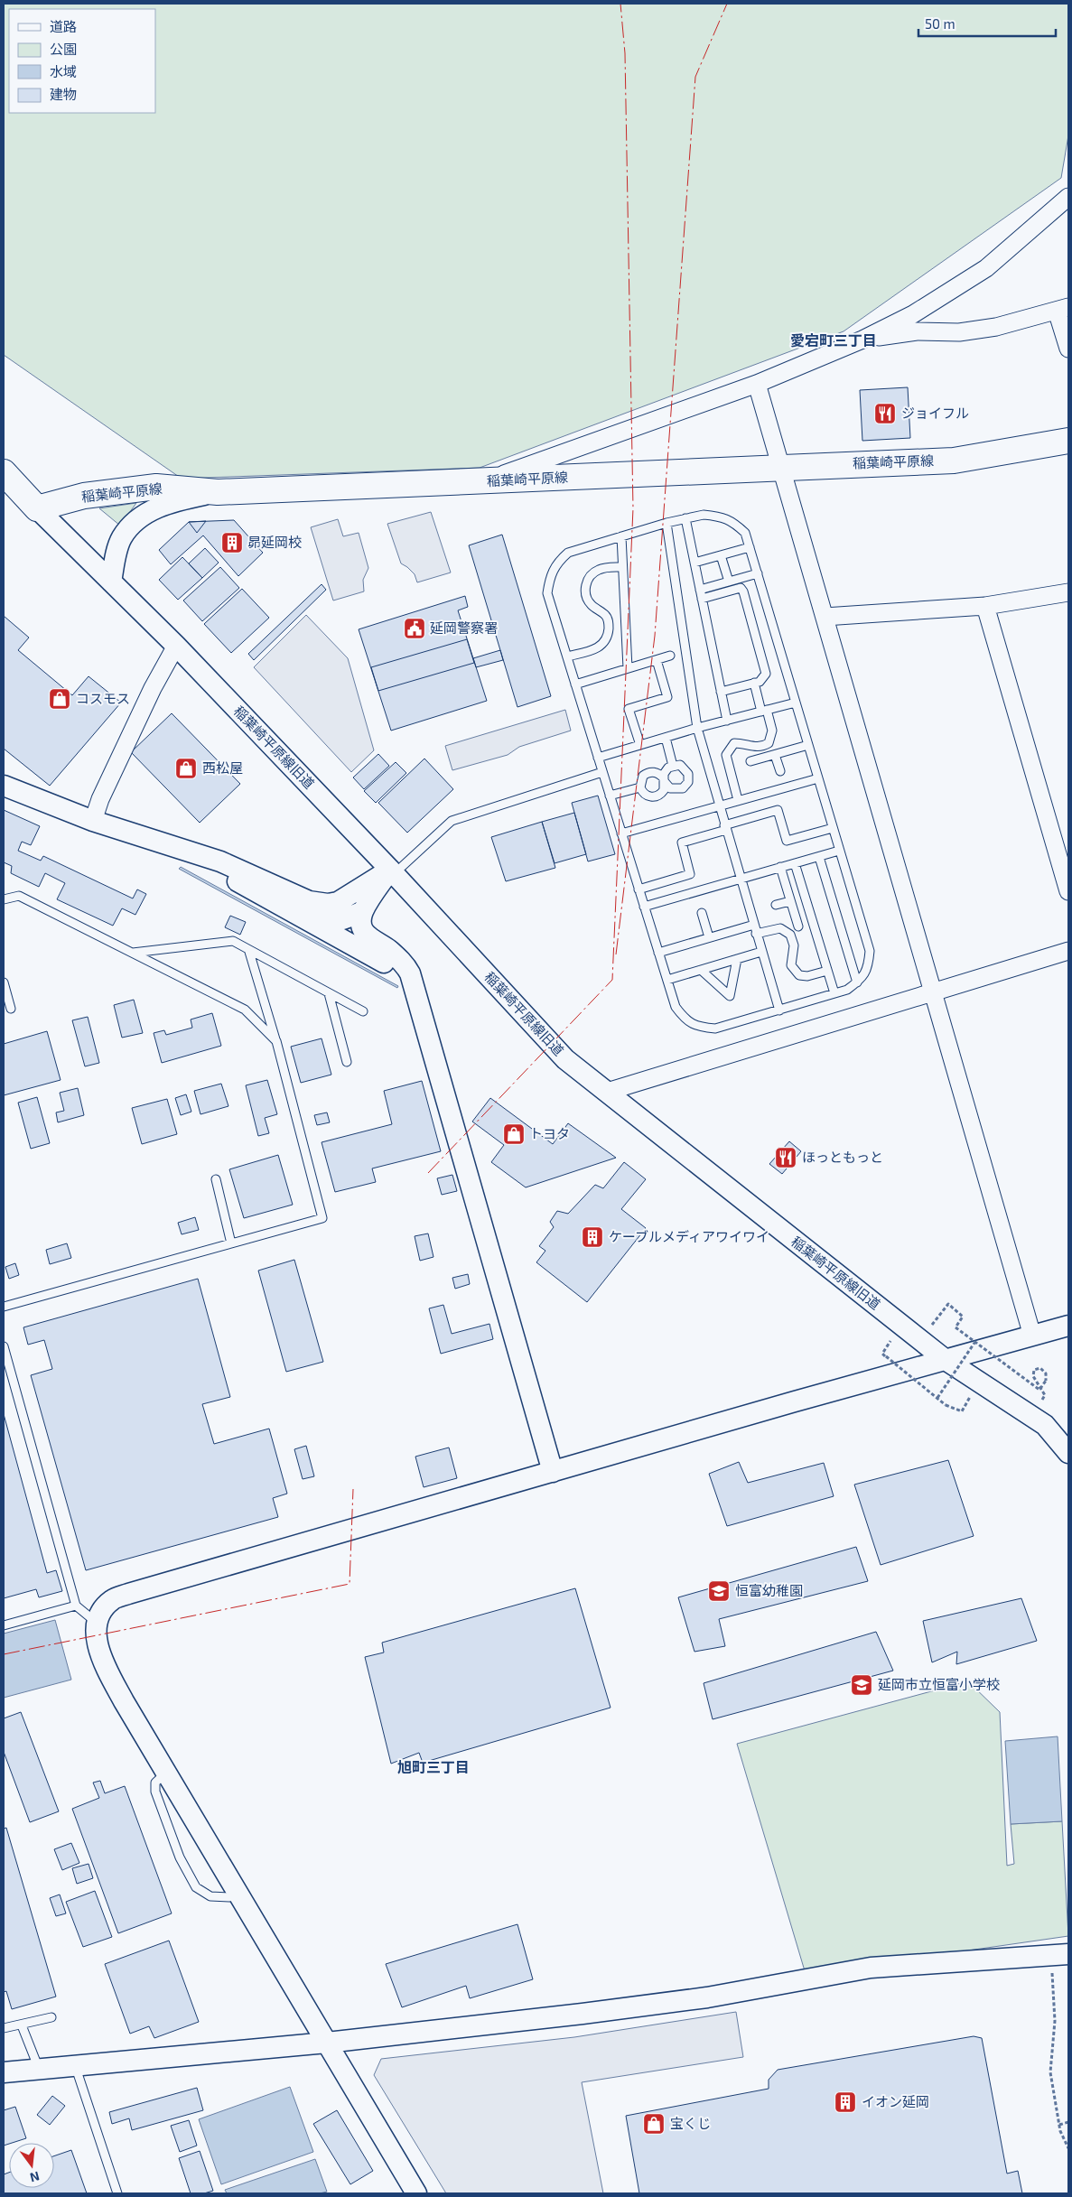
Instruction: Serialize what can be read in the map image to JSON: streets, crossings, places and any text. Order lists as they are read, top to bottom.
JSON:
{
  "streets": {
    "main road": ["稲葉崎平原線"],
    "street": ["稲葉崎平原線旧道"]
  },
  "crossings": [
    ["稲葉崎平原線", "稲葉崎平原線旧道"]
  ],
  "districts": ["愛宕町三丁目", "旭町三丁目"],
  "places": {
    "restaurant": ["ジョイフル", "ほっともっと"],
    "building": ["昴延岡校", "ケーブルメディアワイワイ", "イオン延岡"],
    "public building": ["延岡警察署"],
    "shop": [
      "コスモス",
      "西松屋",
      "トヨタ",
      "宝くじ"
    ],
    "school or university": ["恒富幼稚園", "延岡市立恒富小学校"]
  },
  "legend": [
    "道路",
    "公園",
    "水域",
    "建物"
  ],
  "scale_bar": "50 m",
  "north": "bottom"
}
